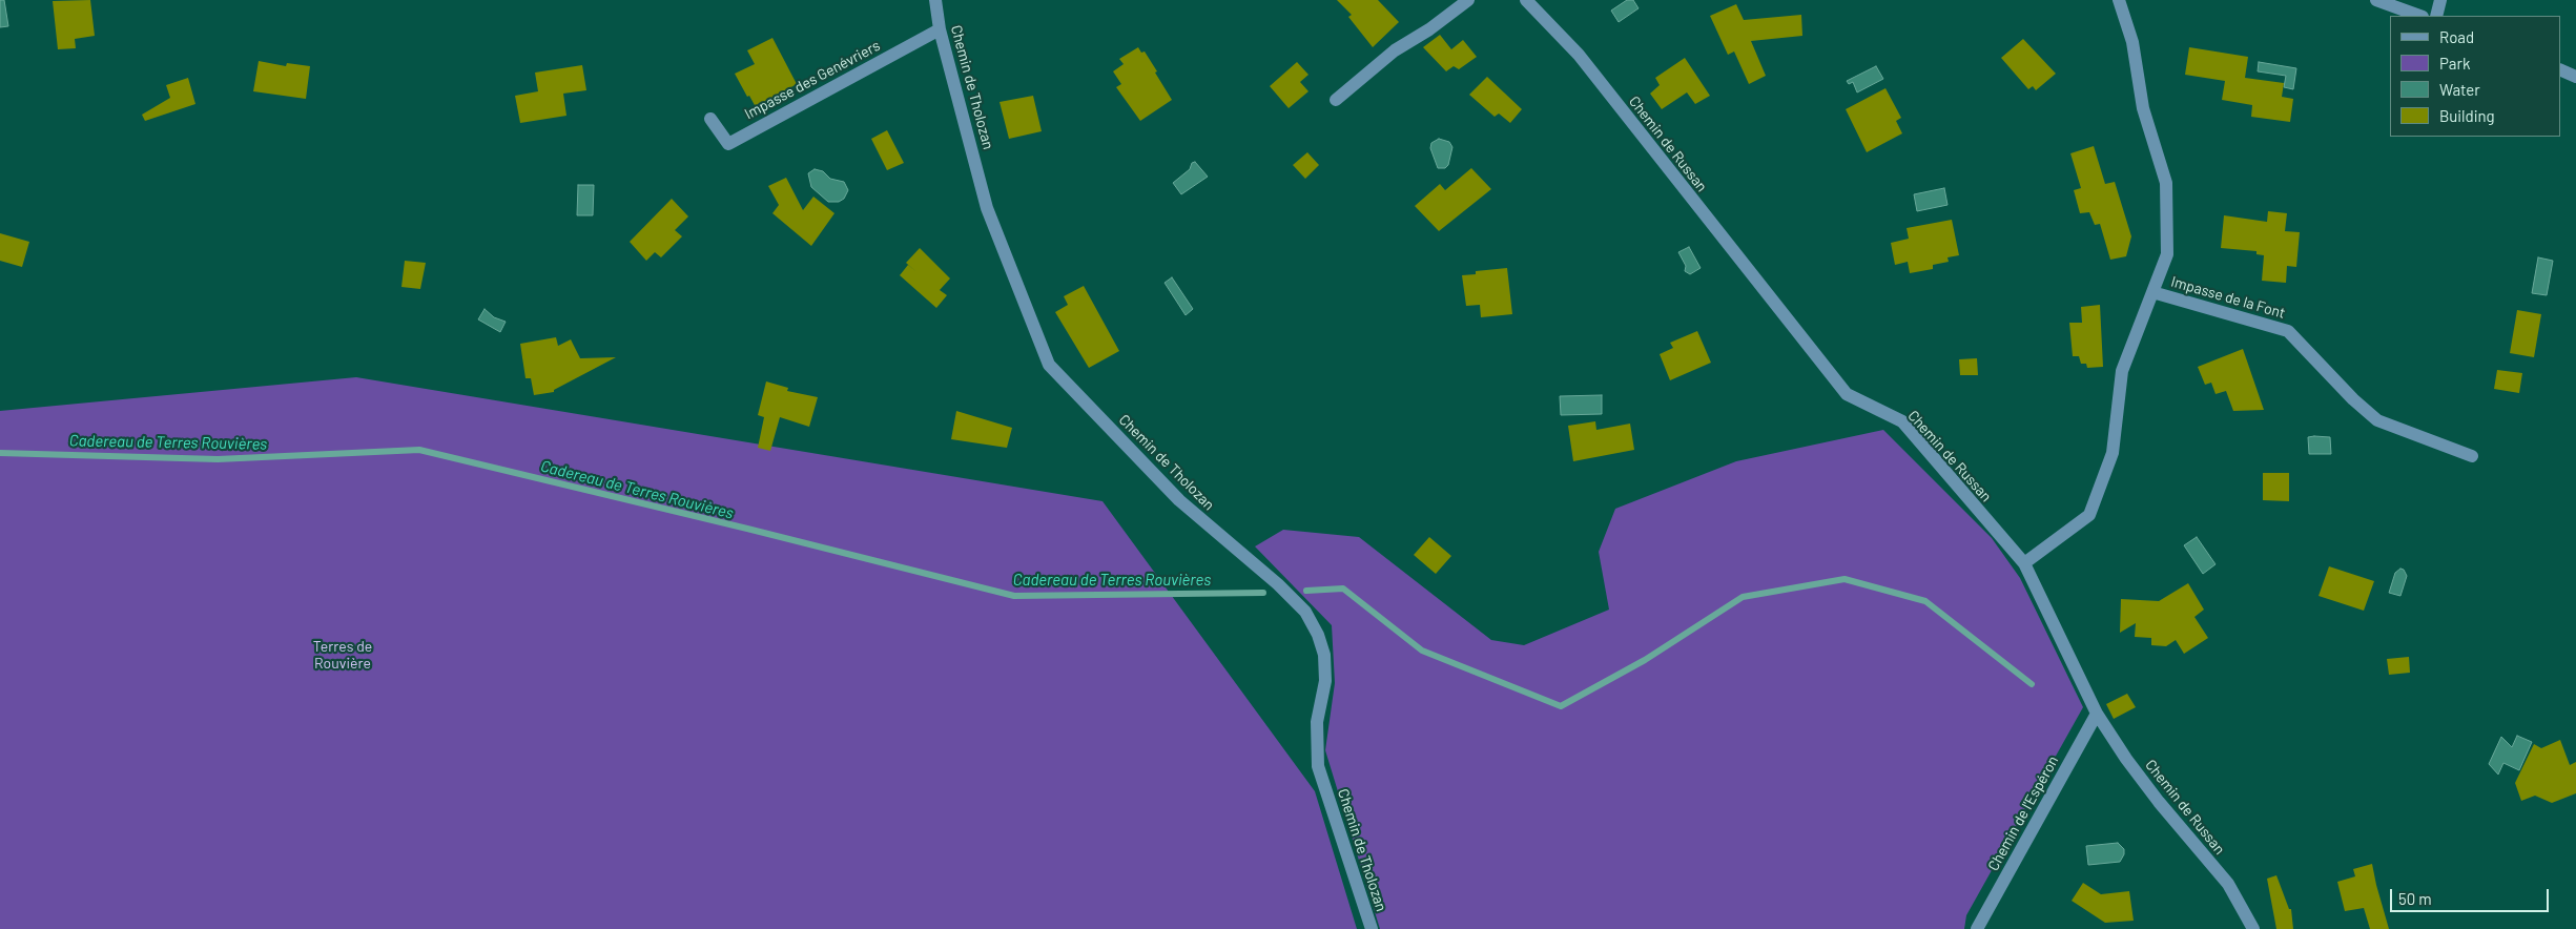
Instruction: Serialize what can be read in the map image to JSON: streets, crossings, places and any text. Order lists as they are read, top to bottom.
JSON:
{
  "streets": {
    "street": [
      "Impasse des Genévriers",
      "Chemin de Tholozan",
      "Chemin de Russan",
      "Impasse de la Font",
      "Chemin de l'Espéron"
    ]
  },
  "crossings": [
    ["Impasse des Genévriers", "Chemin de Tholozan"],
    ["Chemin de Russan", "Chemin de l'Espéron"]
  ],
  "water": ["Cadereau de Terres Rouvières"],
  "parks": ["Terres de Rouvière"],
  "legend": [
    "Road",
    "Park",
    "Water",
    "Building"
  ],
  "scale_bar": "50 m"
}
